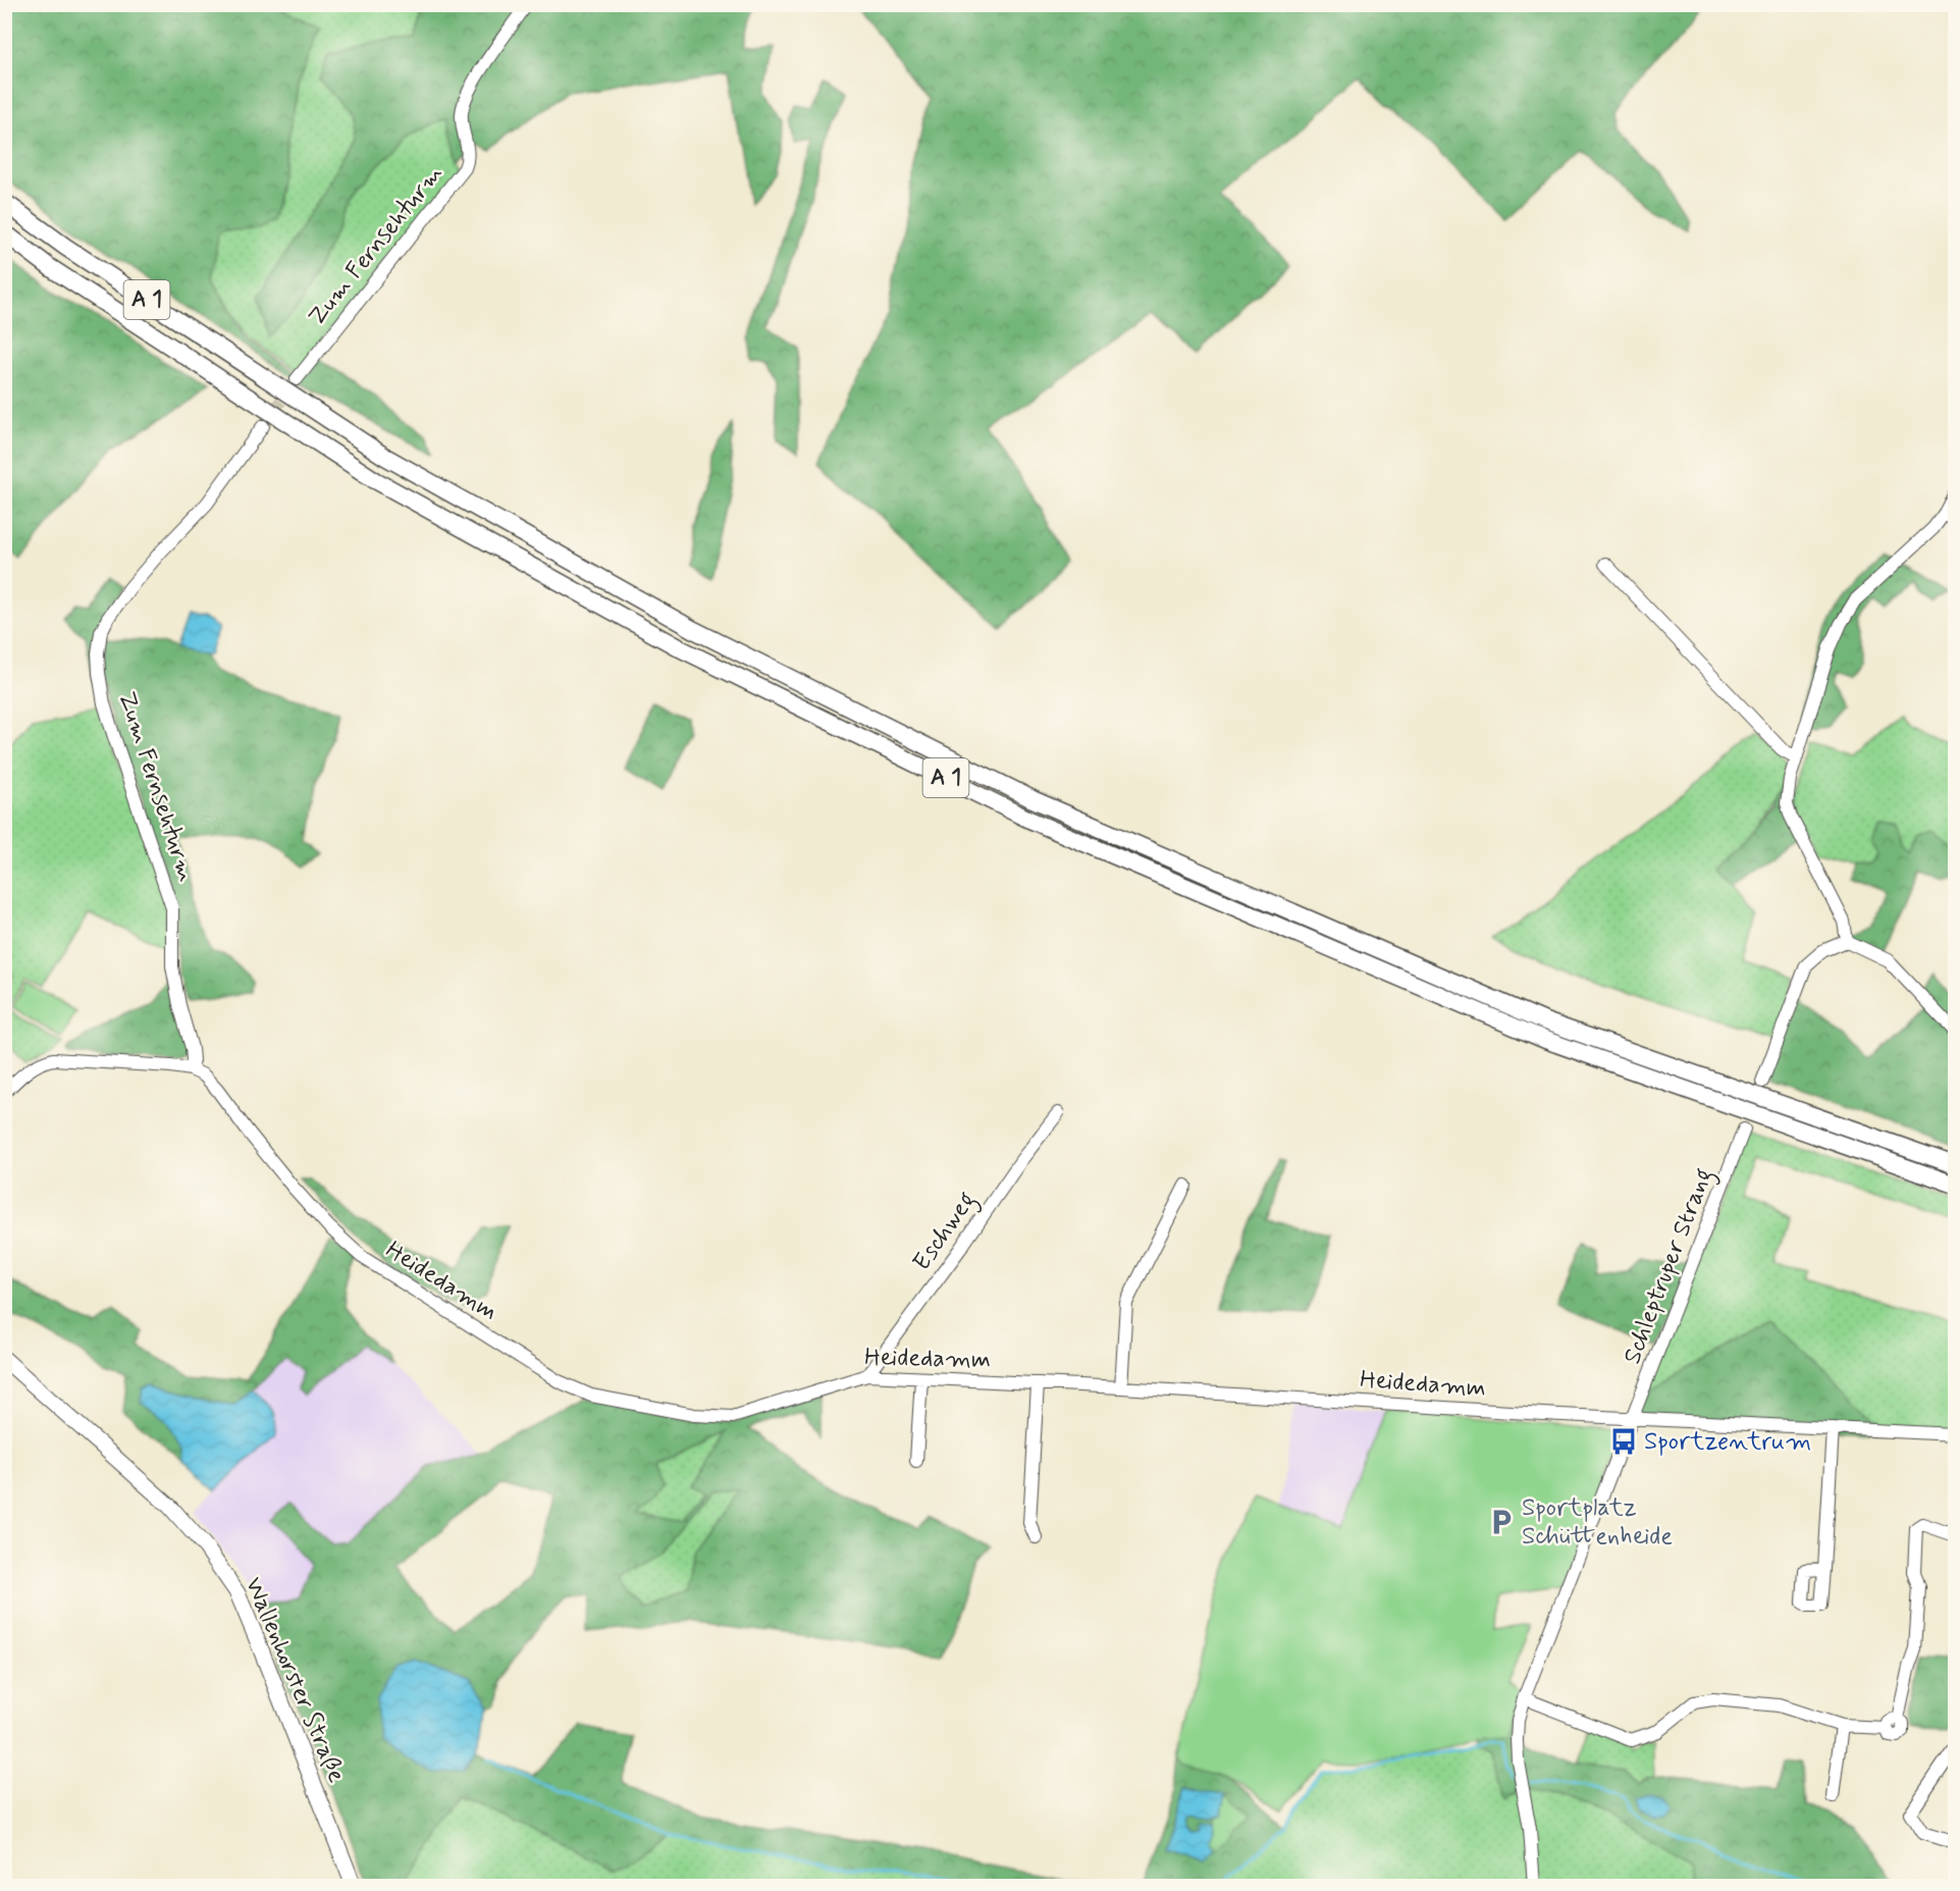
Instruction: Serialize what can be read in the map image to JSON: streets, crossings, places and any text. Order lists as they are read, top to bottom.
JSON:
{
  "streets": {
    "highway": ["A 1"],
    "main road": ["Wallenhorster Straße"],
    "street": [
      "Zum Fernsehturm",
      "Eschweg",
      "Schleptruper Strang",
      "Heidedamm"
    ]
  },
  "crossings": [
    ["Zum Fernsehturm", "Heidedamm"],
    ["Eschweg", "Heidedamm"],
    ["Schleptruper Strang", "Heidedamm"]
  ],
  "places": {
    "bus stop": ["Sportzentrum"],
    "parking": ["Sportplatz Schüttenheide"]
  }
}
